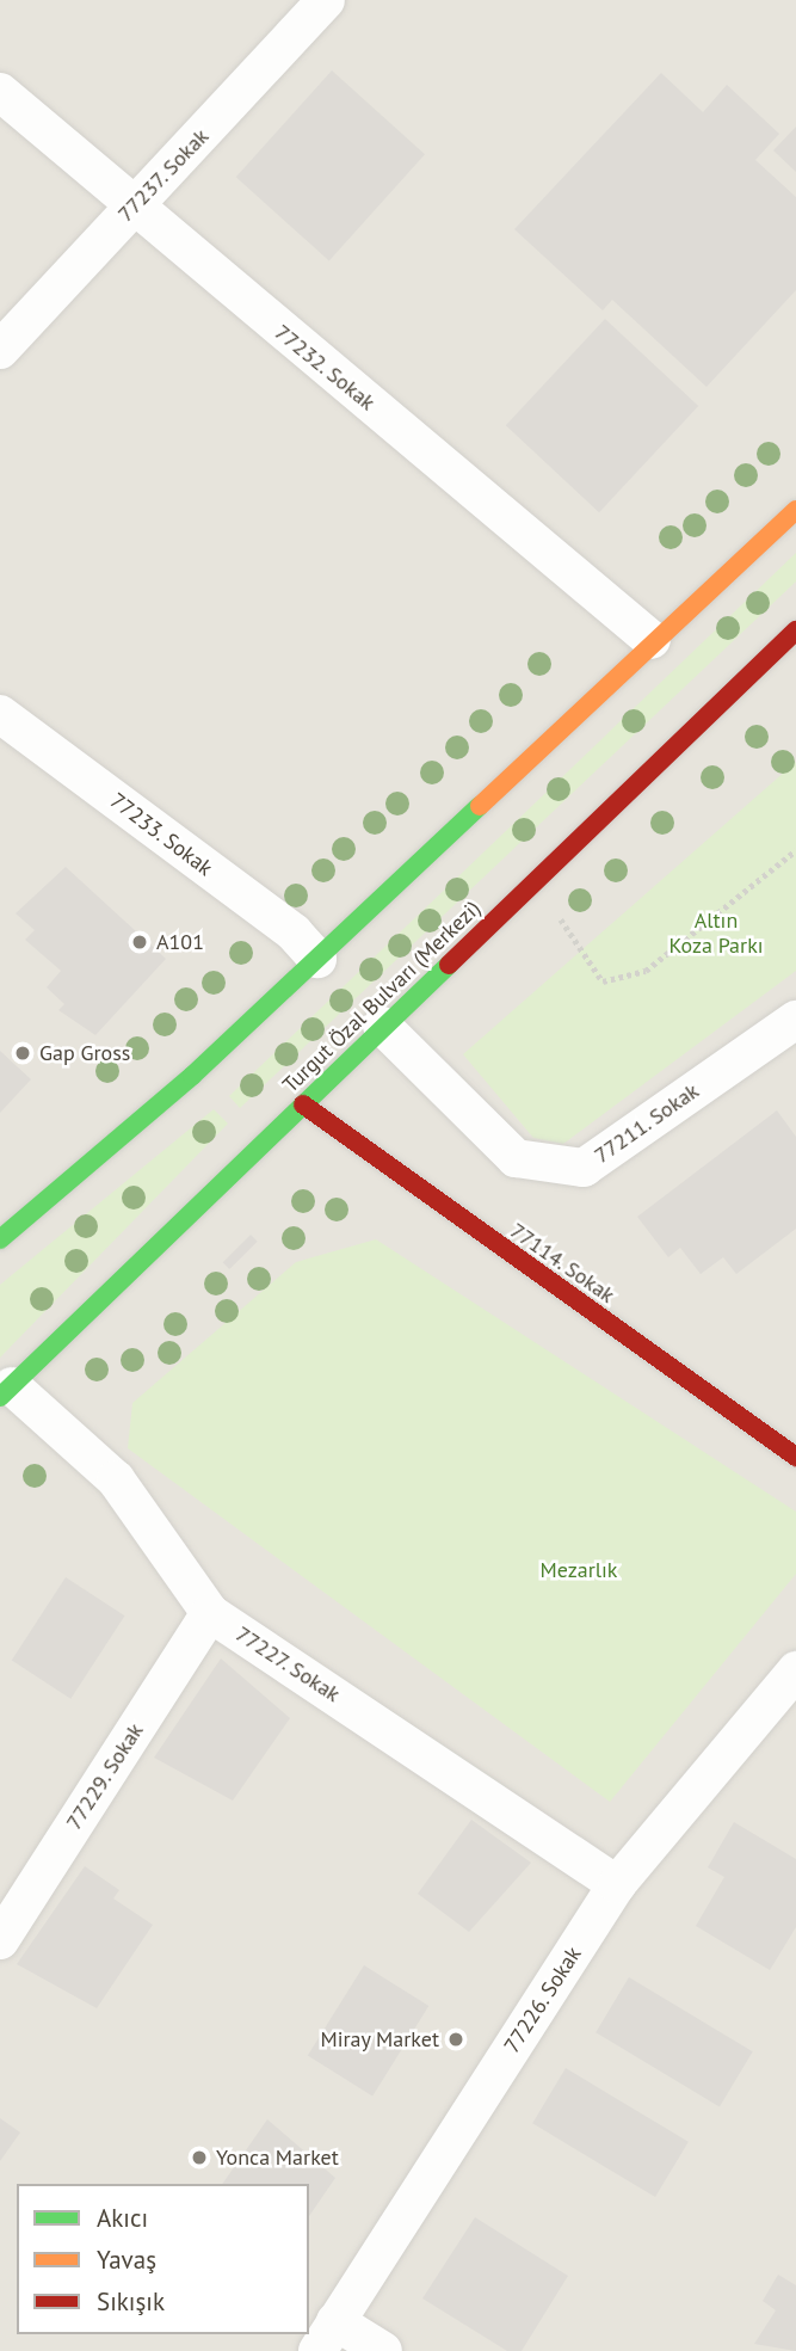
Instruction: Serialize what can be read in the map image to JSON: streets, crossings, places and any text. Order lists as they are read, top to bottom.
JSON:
{
  "streets": {
    "main road": ["Turgut Özal Bulvarı (Merkezi)", "77114. Sokak"],
    "street": [
      "77237. Sokak",
      "77232. Sokak",
      "77233. Sokak",
      "77211. Sokak",
      "77227. Sokak",
      "77229. Sokak",
      "77226. Sokak"
    ]
  },
  "crossings": [
    ["77237. Sokak", "77232. Sokak"],
    ["Turgut Özal Bulvarı (Merkezi)", "77211. Sokak"],
    ["Turgut Özal Bulvarı (Merkezi)", "77114. Sokak"],
    ["Turgut Özal Bulvarı (Merkezi)", "77227. Sokak"],
    ["77227. Sokak", "77229. Sokak"],
    ["77227. Sokak", "77226. Sokak"]
  ],
  "parks": ["Altın Koza Parkı", "Mezarlık"],
  "places": [
    "A101",
    "Gap Gross",
    "Miray Market",
    "Yonca Market"
  ],
  "legend": ["Akıcı", "Yavaş", "Sıkışık"]
}
